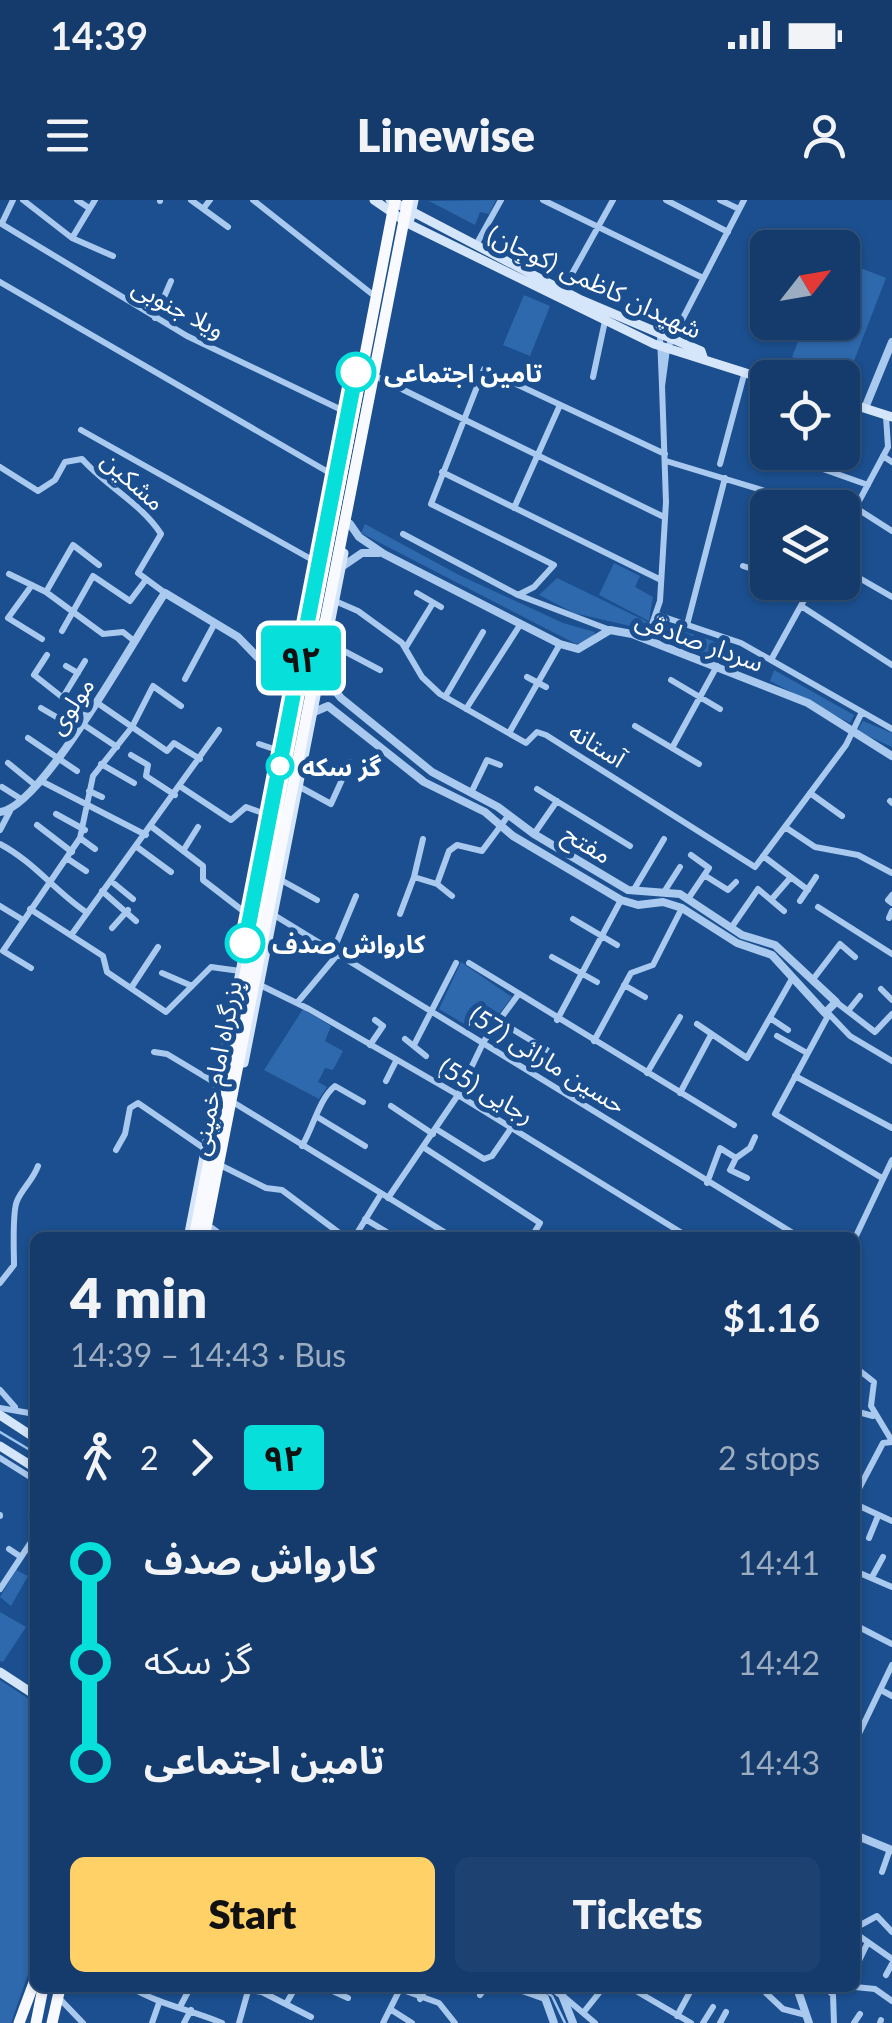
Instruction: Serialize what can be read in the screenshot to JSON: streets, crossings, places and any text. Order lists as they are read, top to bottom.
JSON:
{
  "streets": {
    "highway": ["بزرگراه امام خمینی"],
    "main road": ["شهیدان کاظمی (کوجان)"],
    "street": [
      "ویلا جنوبی",
      "مشکین",
      "سردار صادقی",
      "مولوی",
      "آستانه",
      "مفتح",
      "حسین مارانی (57)",
      "رجایی (55)"
    ]
  },
  "places": ["تامین اجتماعی", "گز سکه", "کارواش صدف"],
  "lines": ["bus line ۹۲"],
  "north": "top right",
  "page": {
    "status": "14:39",
    "header": "Linewise",
    "on_map": "۹۲",
    "heading": ["4 min", "14:39 – 14:43 · Bus", "$1.16"],
    "legs": ["2", "۹۲", "2 stops"],
    "list": [
      {
        "name": "کارواش صدف",
        "value": "14:41"
      },
      {
        "name": "گز سکه",
        "value": "14:42"
      },
      {
        "name": "تامین اجتماعی",
        "value": "14:43"
      }
    ],
    "buttons": ["Start", "Tickets"]
  }
}
